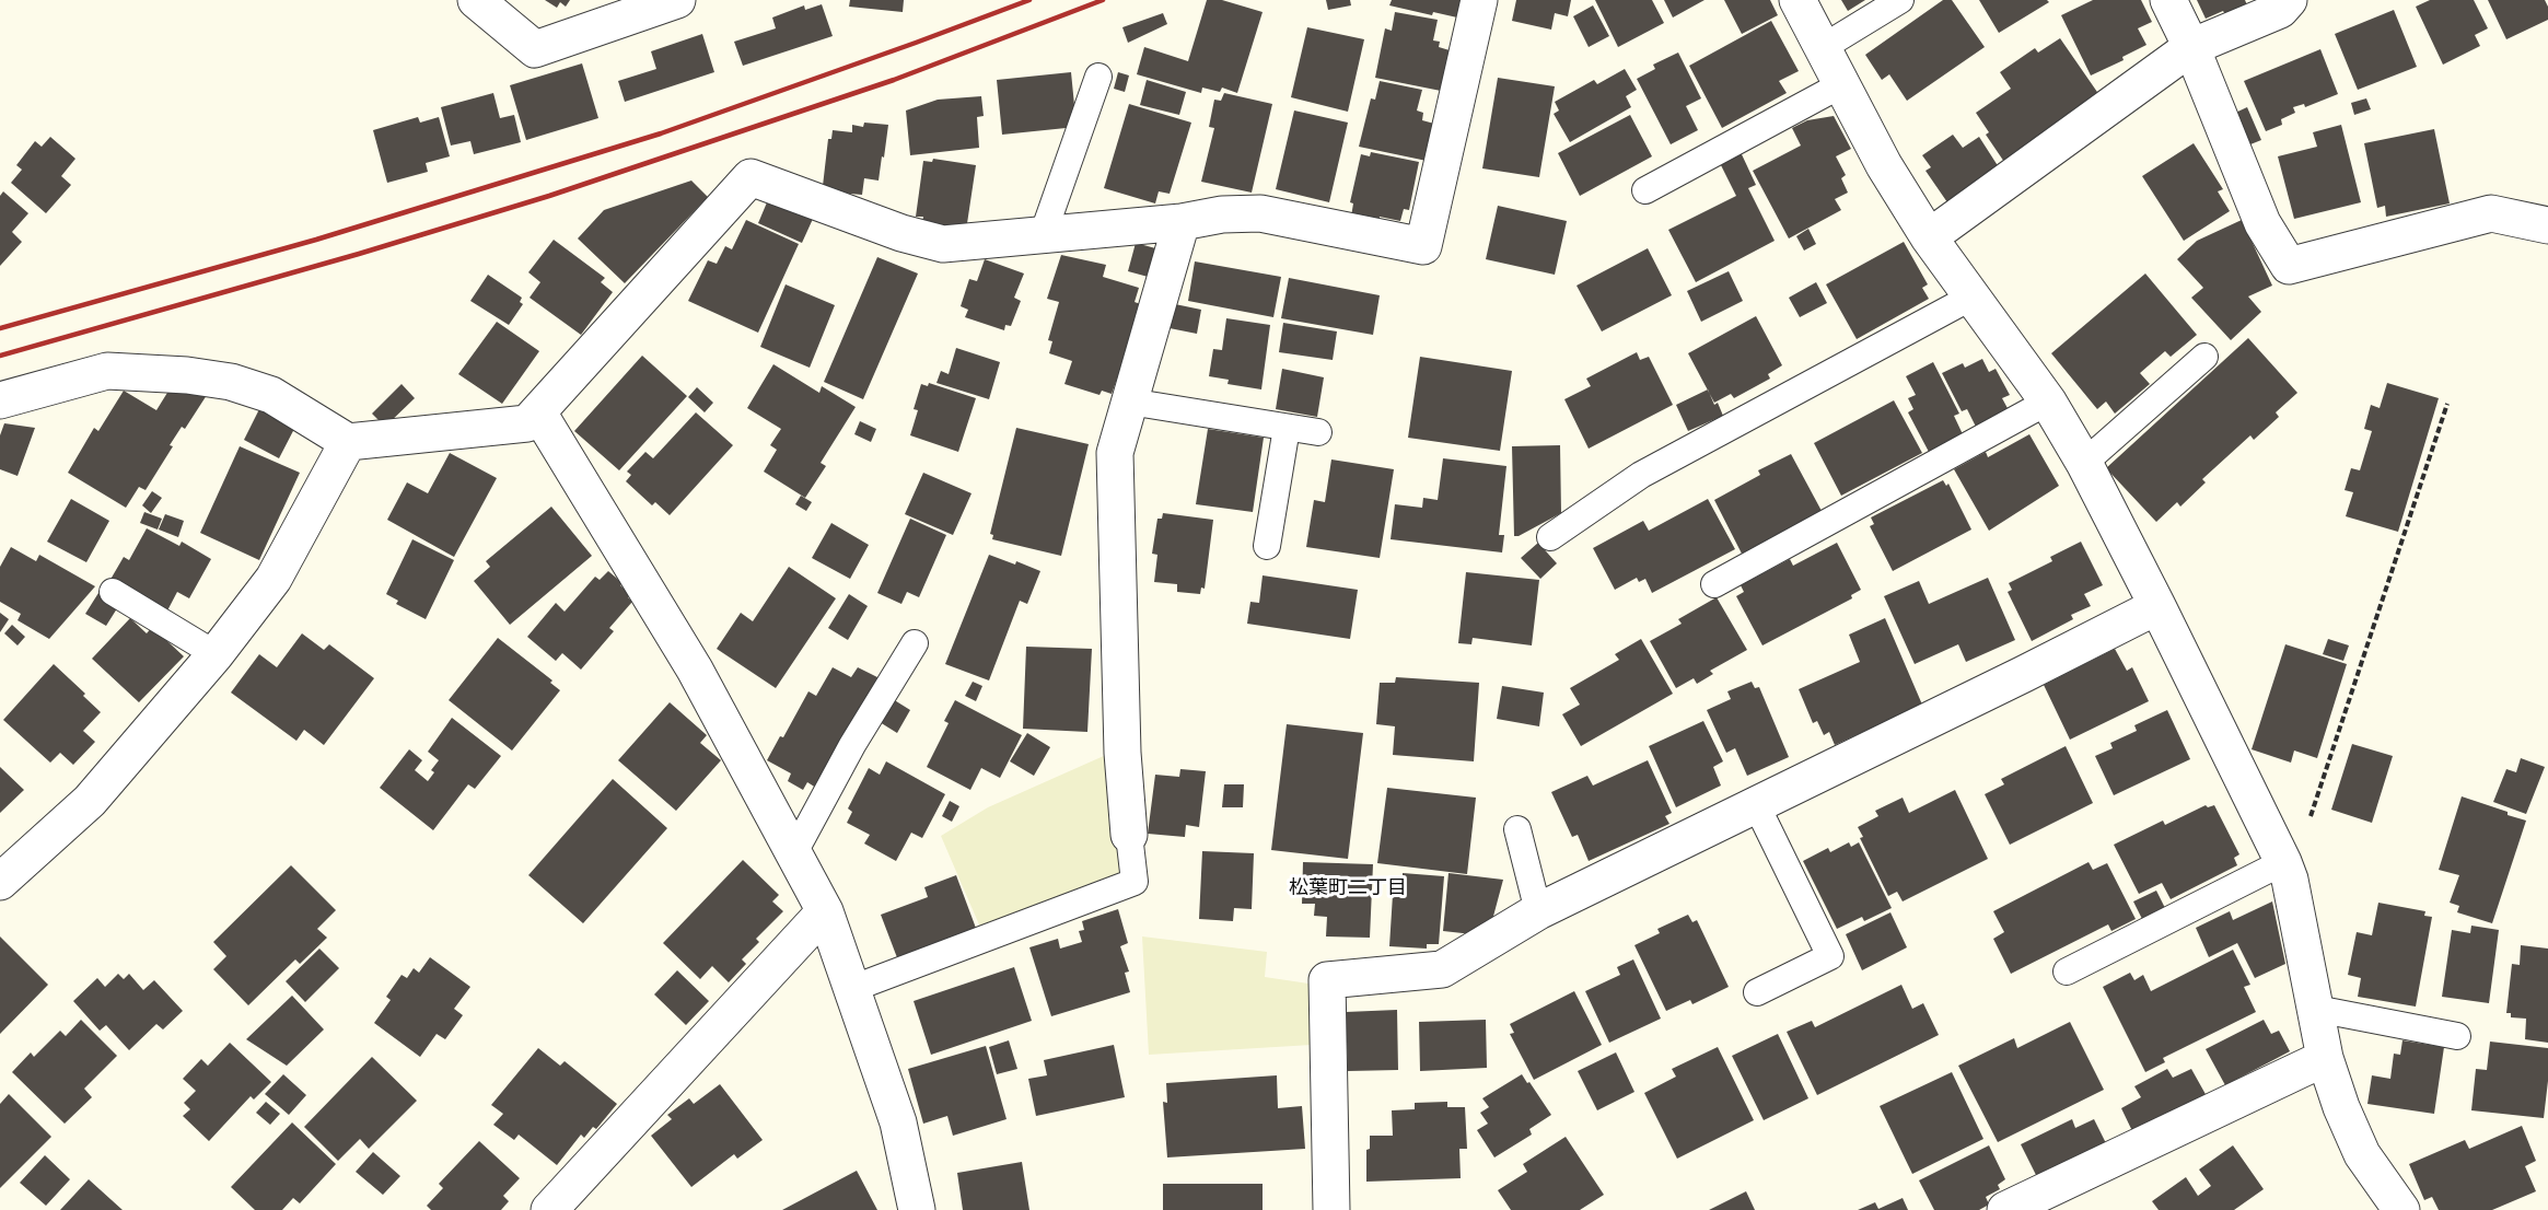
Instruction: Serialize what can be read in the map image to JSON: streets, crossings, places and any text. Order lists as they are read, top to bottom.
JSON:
{
  "districts": ["松葉町二丁目"]
}
